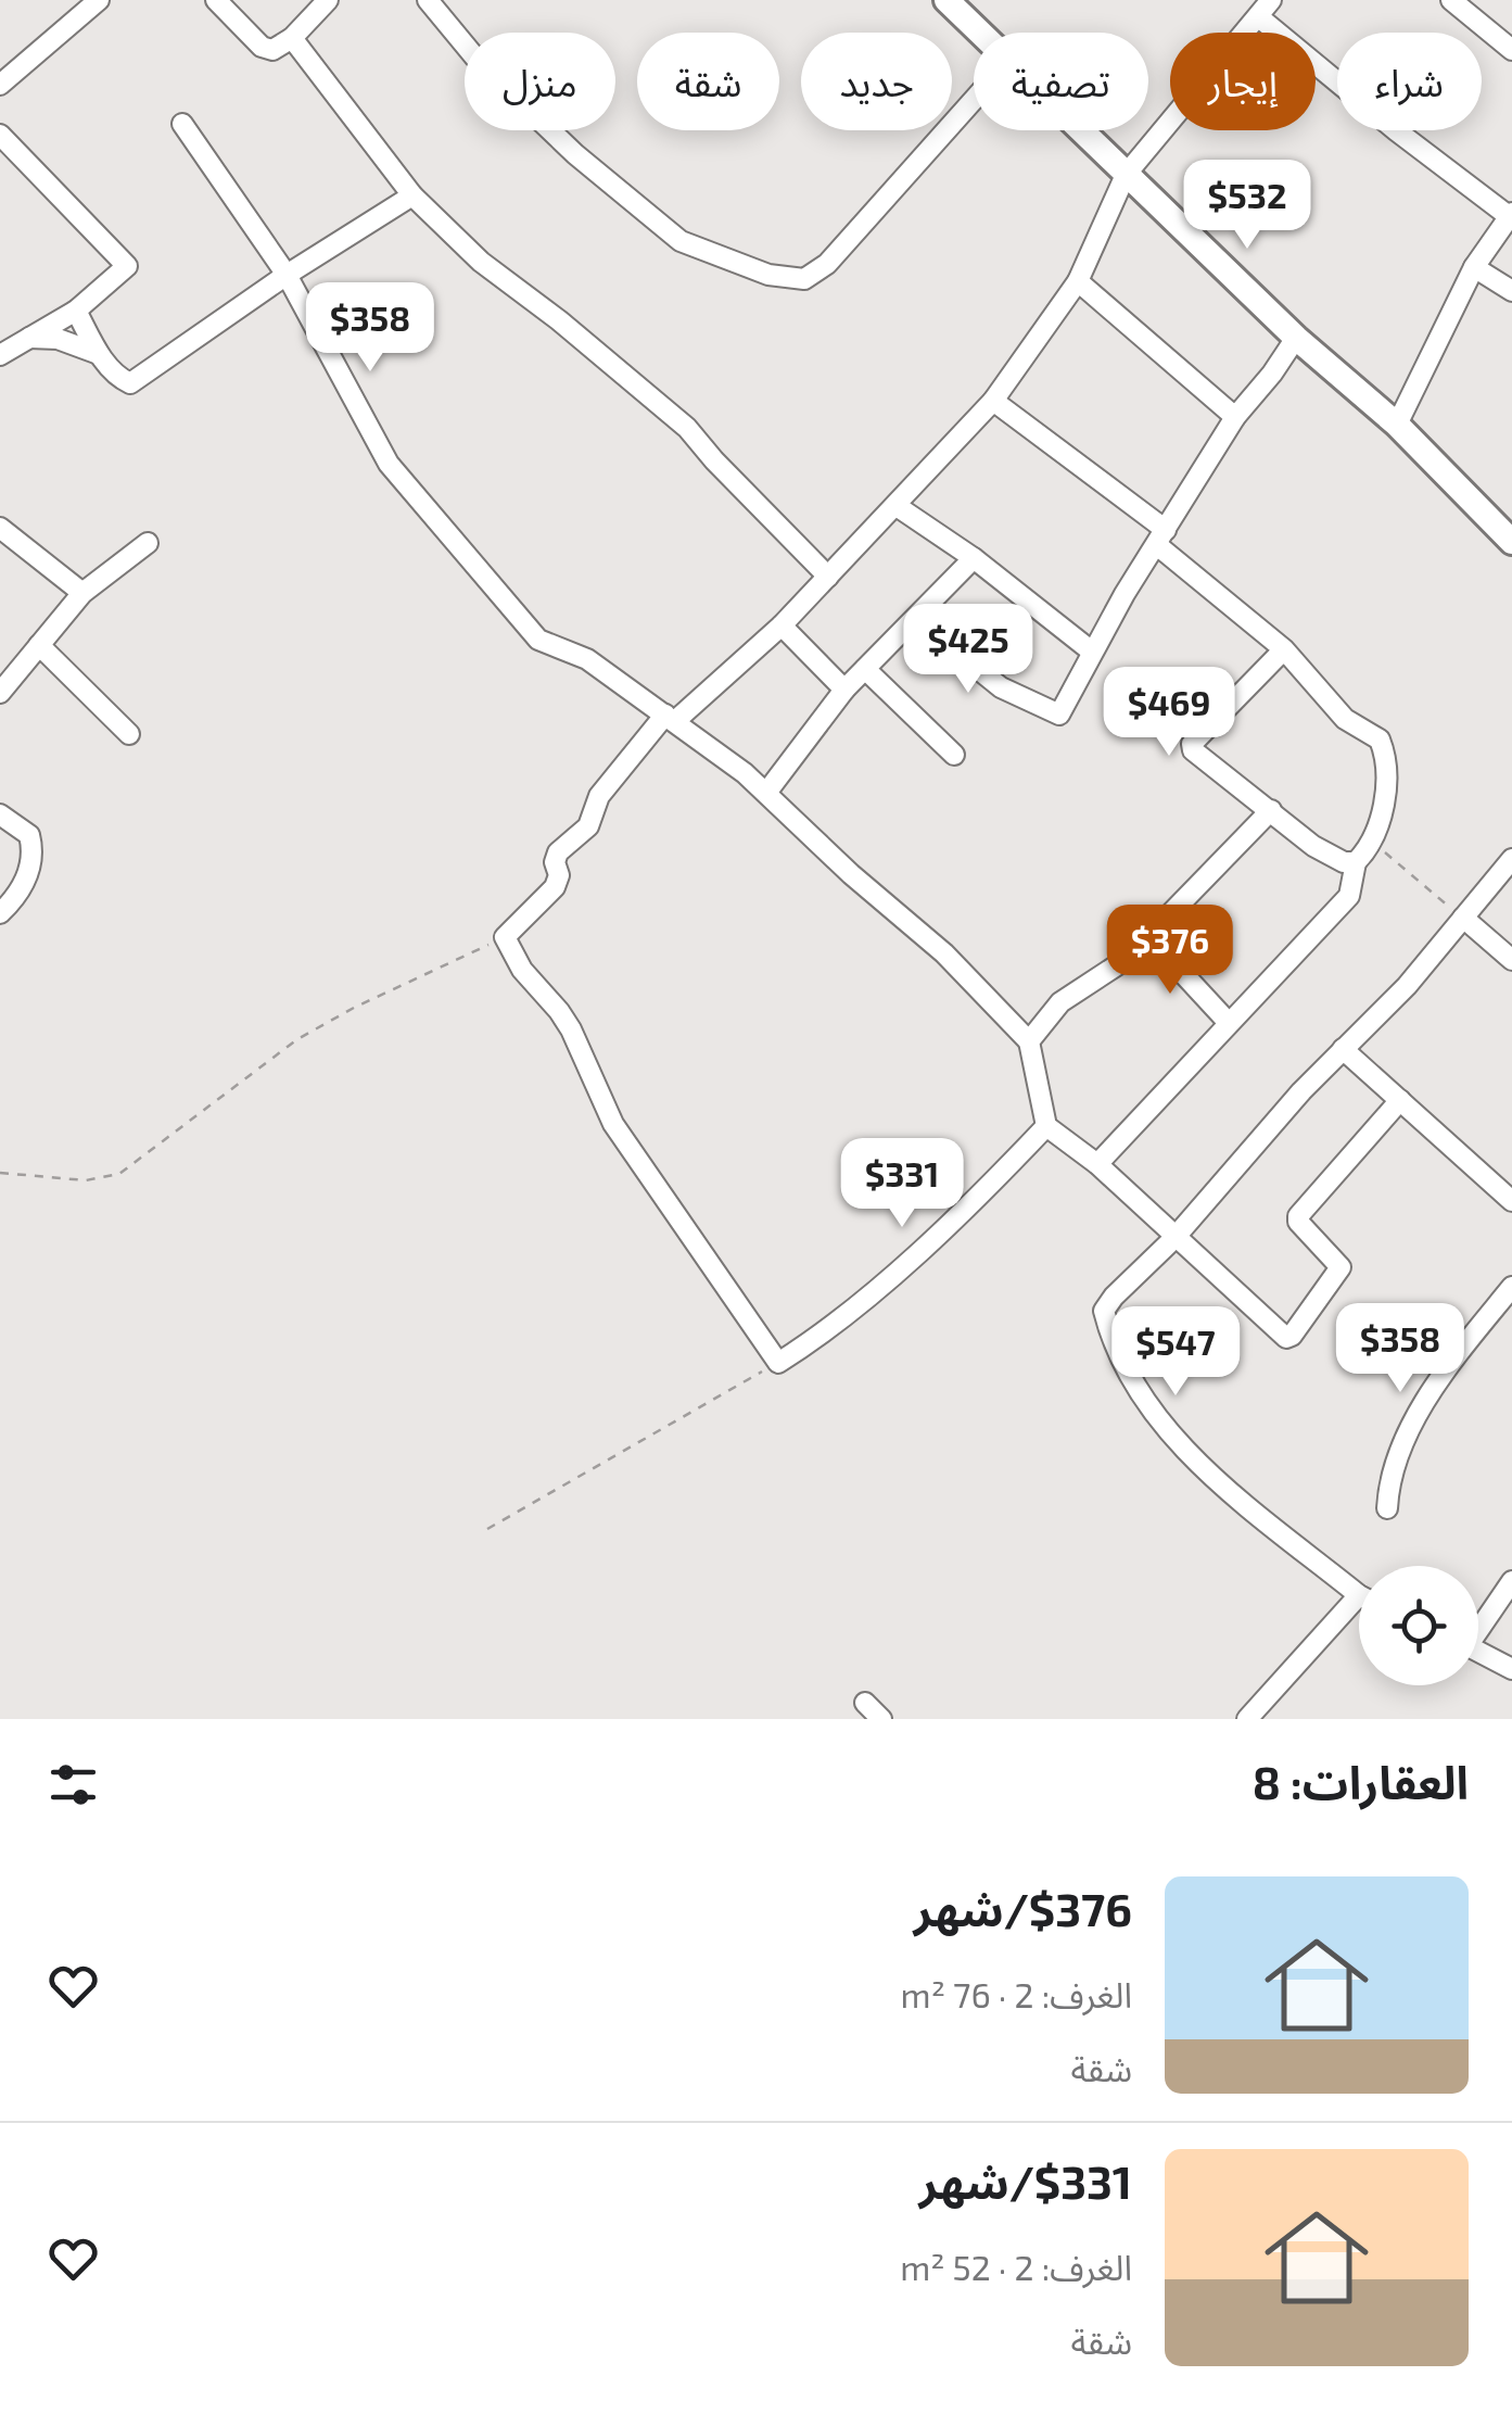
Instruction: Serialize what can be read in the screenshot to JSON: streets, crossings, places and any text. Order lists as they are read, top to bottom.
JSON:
{
  "page": {
    "chip": [
      "شراء",
      "إيجار",
      "تصفية",
      "جديد",
      "شقة",
      "منزل"
    ],
    "price": [
      "$532",
      "$358",
      "$425",
      "$469",
      "$376",
      "$331",
      "$358",
      "$547"
    ],
    "heading": "العقارات: 8",
    "list": [
      {
        "name": "$376/شهر",
        "note": "الغرف: 2 · 76 m² · شقة"
      },
      {
        "name": "$331/شهر",
        "note": "الغرف: 2 · 52 m² · شقة"
      }
    ]
  }
}
